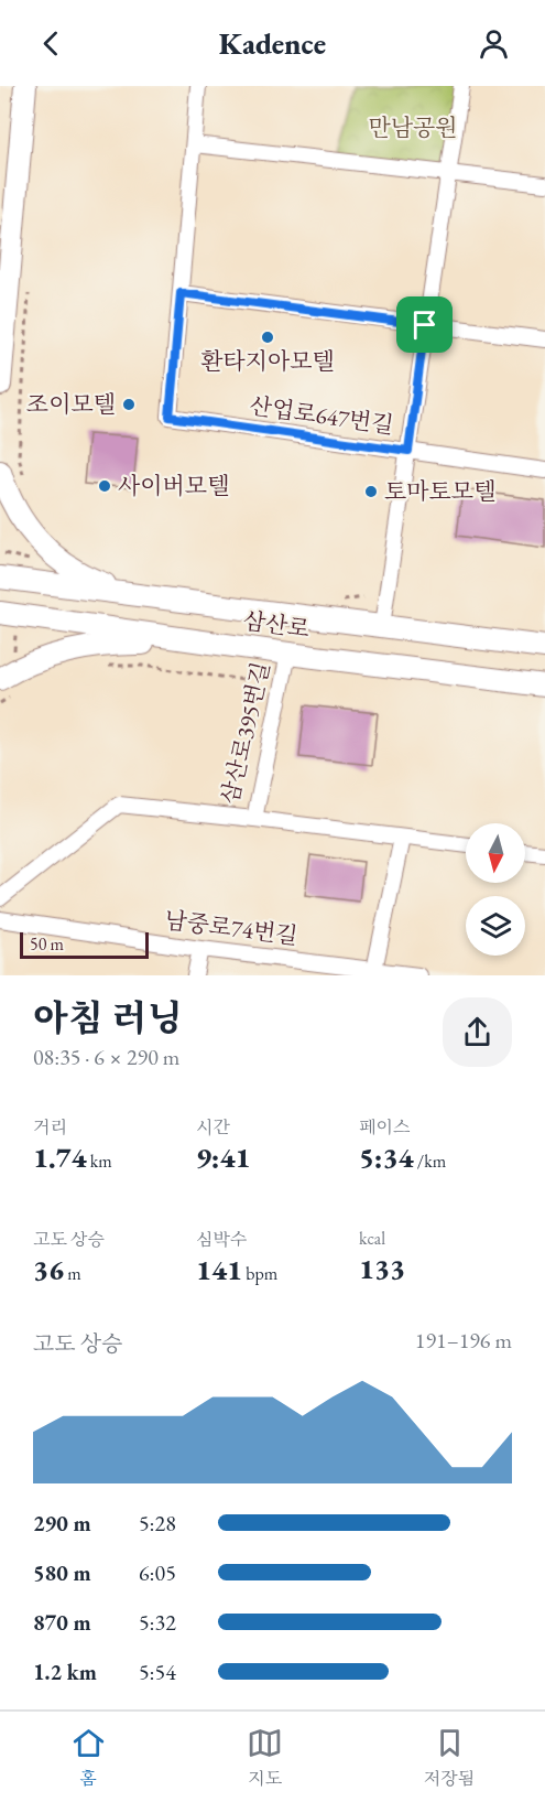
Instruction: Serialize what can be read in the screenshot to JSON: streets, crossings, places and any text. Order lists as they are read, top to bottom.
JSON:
{
  "streets": {
    "main road": ["삼산로"],
    "street": ["산업로647번길", "삼산로395번길", "남중로74번길"]
  },
  "crossings": [
    ["삼산로", "삼산로395번길"]
  ],
  "parks": ["만남공원"],
  "places": [
    "환타지아모텔",
    "조이모텔",
    "사이버모텔",
    "토마토모텔"
  ],
  "scale_bar": "50 m",
  "north": "bottom",
  "page": {
    "header": "Kadence",
    "scale": "50 m",
    "heading": ["아침 러닝", "08:35 · 6 × 290 m"],
    "stats": [
      ["거리", "1.74 km"],
      ["시간", "9:41"],
      ["페이스", "5:34 /km"],
      ["고도 상승", "36 m"],
      ["심박수", "141 bpm"],
      ["kcal", "133"]
    ],
    "chart": ["고도 상승", "191–196 m"],
    "list": [
      {
        "name": "290 m",
        "note": "5:28"
      },
      {
        "name": "580 m",
        "note": "6:05"
      },
      {
        "name": "870 m",
        "note": "5:32"
      },
      {
        "name": "1.2 km",
        "note": "5:54"
      }
    ],
    "tabs": ["홈", "지도", "저장됨"]
  }
}
